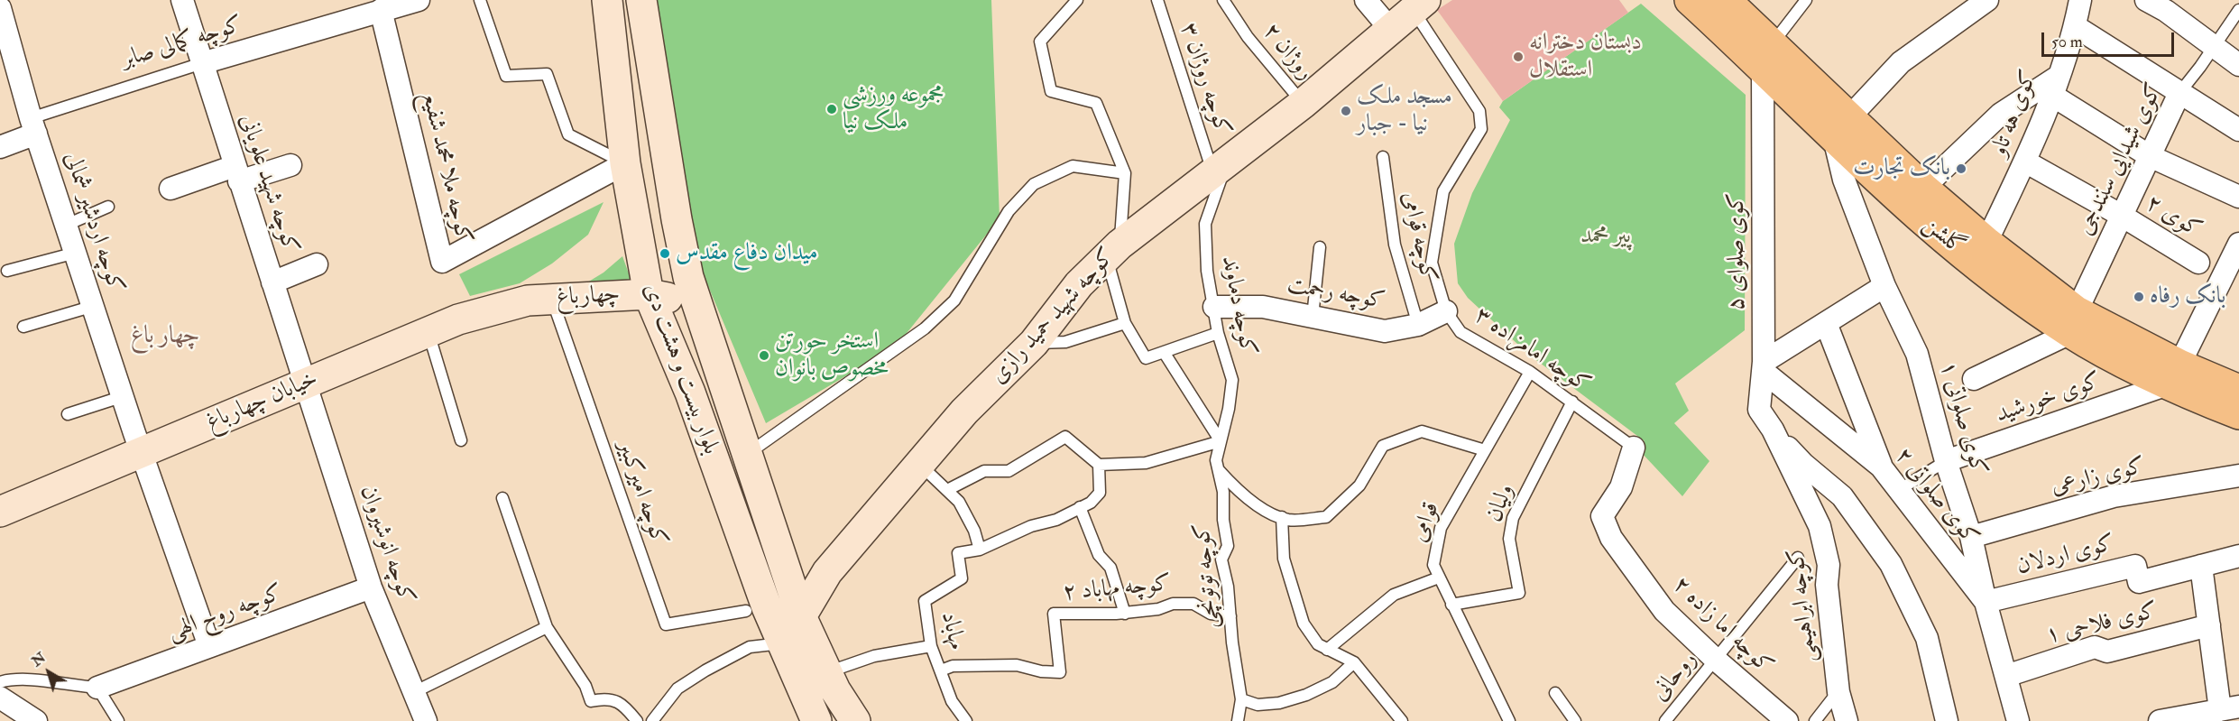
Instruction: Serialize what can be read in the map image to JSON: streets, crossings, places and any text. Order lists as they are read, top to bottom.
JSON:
{
  "streets": {
    "main road": [
      "گلشن",
      "چهارباغ",
      "کوچه شهید حمید رازی",
      "بلوار بیست و هشت دی",
      "خیابان چهارباغ"
    ],
    "street": [
      "کوچه کمالی صابر",
      "کوی هه تاو",
      "کوی شیدایی سنندجی",
      "کوچه ملا محمد شفیع",
      "کوچه شهید علویانی",
      "کوی ۲",
      "کوچه اردشیر شمالی",
      "کوی صلوای ۵",
      "کوچه رحمت",
      "کوی خورشید",
      "کوی صلواتی ۱",
      "کوی زارعی",
      "کوی صلواتی ۲",
      "کوچه انوشیروان",
      "کوی اردلان",
      "کوچه ابراهیمی",
      "کوچه روح الهی",
      "کوی فلاحی ۱",
      "کوچه اما زاده ۲"
    ],
    "lane": [
      "روژان ۲",
      "کوچه روژان ۳",
      "کوچه قوامی",
      "کوچه دماوند",
      "کوچه امامزاده ۳",
      "کوچه امیرکبیر",
      "ولیان",
      "قوامی",
      "کوچه توتونچی",
      "کوچه مهاباد ۲",
      "مهاباد",
      "روحانی"
    ]
  },
  "crossings": [
    ["کوچه کمالی صابر", "کوچه ملا محمد شفیع"],
    ["کوچه کمالی صابر", "کوچه شهید علویانی"],
    ["کوچه کمالی صابر", "کوچه اردشیر شمالی"],
    ["روژان ۲", "کوچه شهید حمید رازی"],
    ["کوچه روژان ۳", "کوچه دماوند"],
    ["کوچه روژان ۳", "کوچه شهید حمید رازی"],
    ["کوی هه تاو", "کوی ۲"],
    ["کوی هه تاو", "گلشن"],
    ["کوی شیدایی سنندجی", "کوی ۲"],
    ["کوی شیدایی سنندجی", "گلشن"],
    ["کوچه ملا محمد شفیع", "بلوار بیست و هشت دی"],
    ["کوچه شهید علویانی", "خیابان چهارباغ"],
    ["کوچه شهید علویانی", "کوچه انوشیروان"],
    ["کوچه اردشیر شمالی", "خیابان چهارباغ"],
    ["کوچه اردشیر شمالی", "کوچه روح الهی"],
    ["گلشن", "کوی صلوای ۵"],
    ["گلشن", "کوی خورشید"],
    ["گلشن", "کوی صلواتی ۱"],
    ["کوچه قوامی", "کوچه رحمت"],
    ["کوی صلوای ۵", "کوی صلواتی ۲"],
    ["کوی صلوای ۵", "کوچه ابراهیمی"],
    ["کوچه رحمت", "کوچه دماوند"],
    ["کوچه رحمت", "کوچه امامزاده ۳"],
    ["چهارباغ", "بلوار بیست و هشت دی"],
    ["چهارباغ", "خیابان چهارباغ"],
    ["چهارباغ", "کوچه امیرکبیر"],
    ["کوچه دماوند", "کوچه شهید حمید رازی"],
    ["کوچه دماوند", "کوچه توتونچی"],
    ["کوچه شهید حمید رازی", "کوچه امامزاده ۳"],
    ["کوچه شهید حمید رازی", "بلوار بیست و هشت دی"],
    ["کوچه امامزاده ۳", "ولیان"],
    ["کوچه امامزاده ۳", "قوامی"],
    ["کوچه امامزاده ۳", "کوچه اما زاده ۲"],
    ["کوی خورشید", "کوی صلواتی ۱"],
    ["خیابان چهارباغ", "کوچه امیرکبیر"],
    ["خیابان چهارباغ", "کوچه انوشیروان"],
    ["کوی صلواتی ۱", "کوی زارعی"],
    ["کوی صلواتی ۱", "کوی صلواتی ۲"],
    ["کوی صلواتی ۱", "کوی اردلان"],
    ["کوی صلواتی ۱", "کوی فلاحی ۱"],
    ["کوی صلواتی ۲", "کوی اردلان"],
    ["ولیان", "قوامی"],
    ["کوچه انوشیروان", "کوچه روح الهی"],
    ["کوچه توتونچی", "کوچه مهاباد ۲"],
    ["کوچه مهاباد ۲", "مهاباد"],
    ["کوچه اما زاده ۲", "روحانی"]
  ],
  "districts": ["چهار باغ"],
  "parks": ["پیر محمد"],
  "places": [
    "دبستان دخترانه استقلال",
    "مجموعه ورزشی ملک نیا",
    "مسجد ملک نیا - جبار",
    "بانک تجارت",
    "میدان دفاع مقدس",
    "بانک رفاه",
    "استخر حورتن مخصوص بانوان"
  ],
  "scale_bar": "50 m",
  "north": "top left"
}
